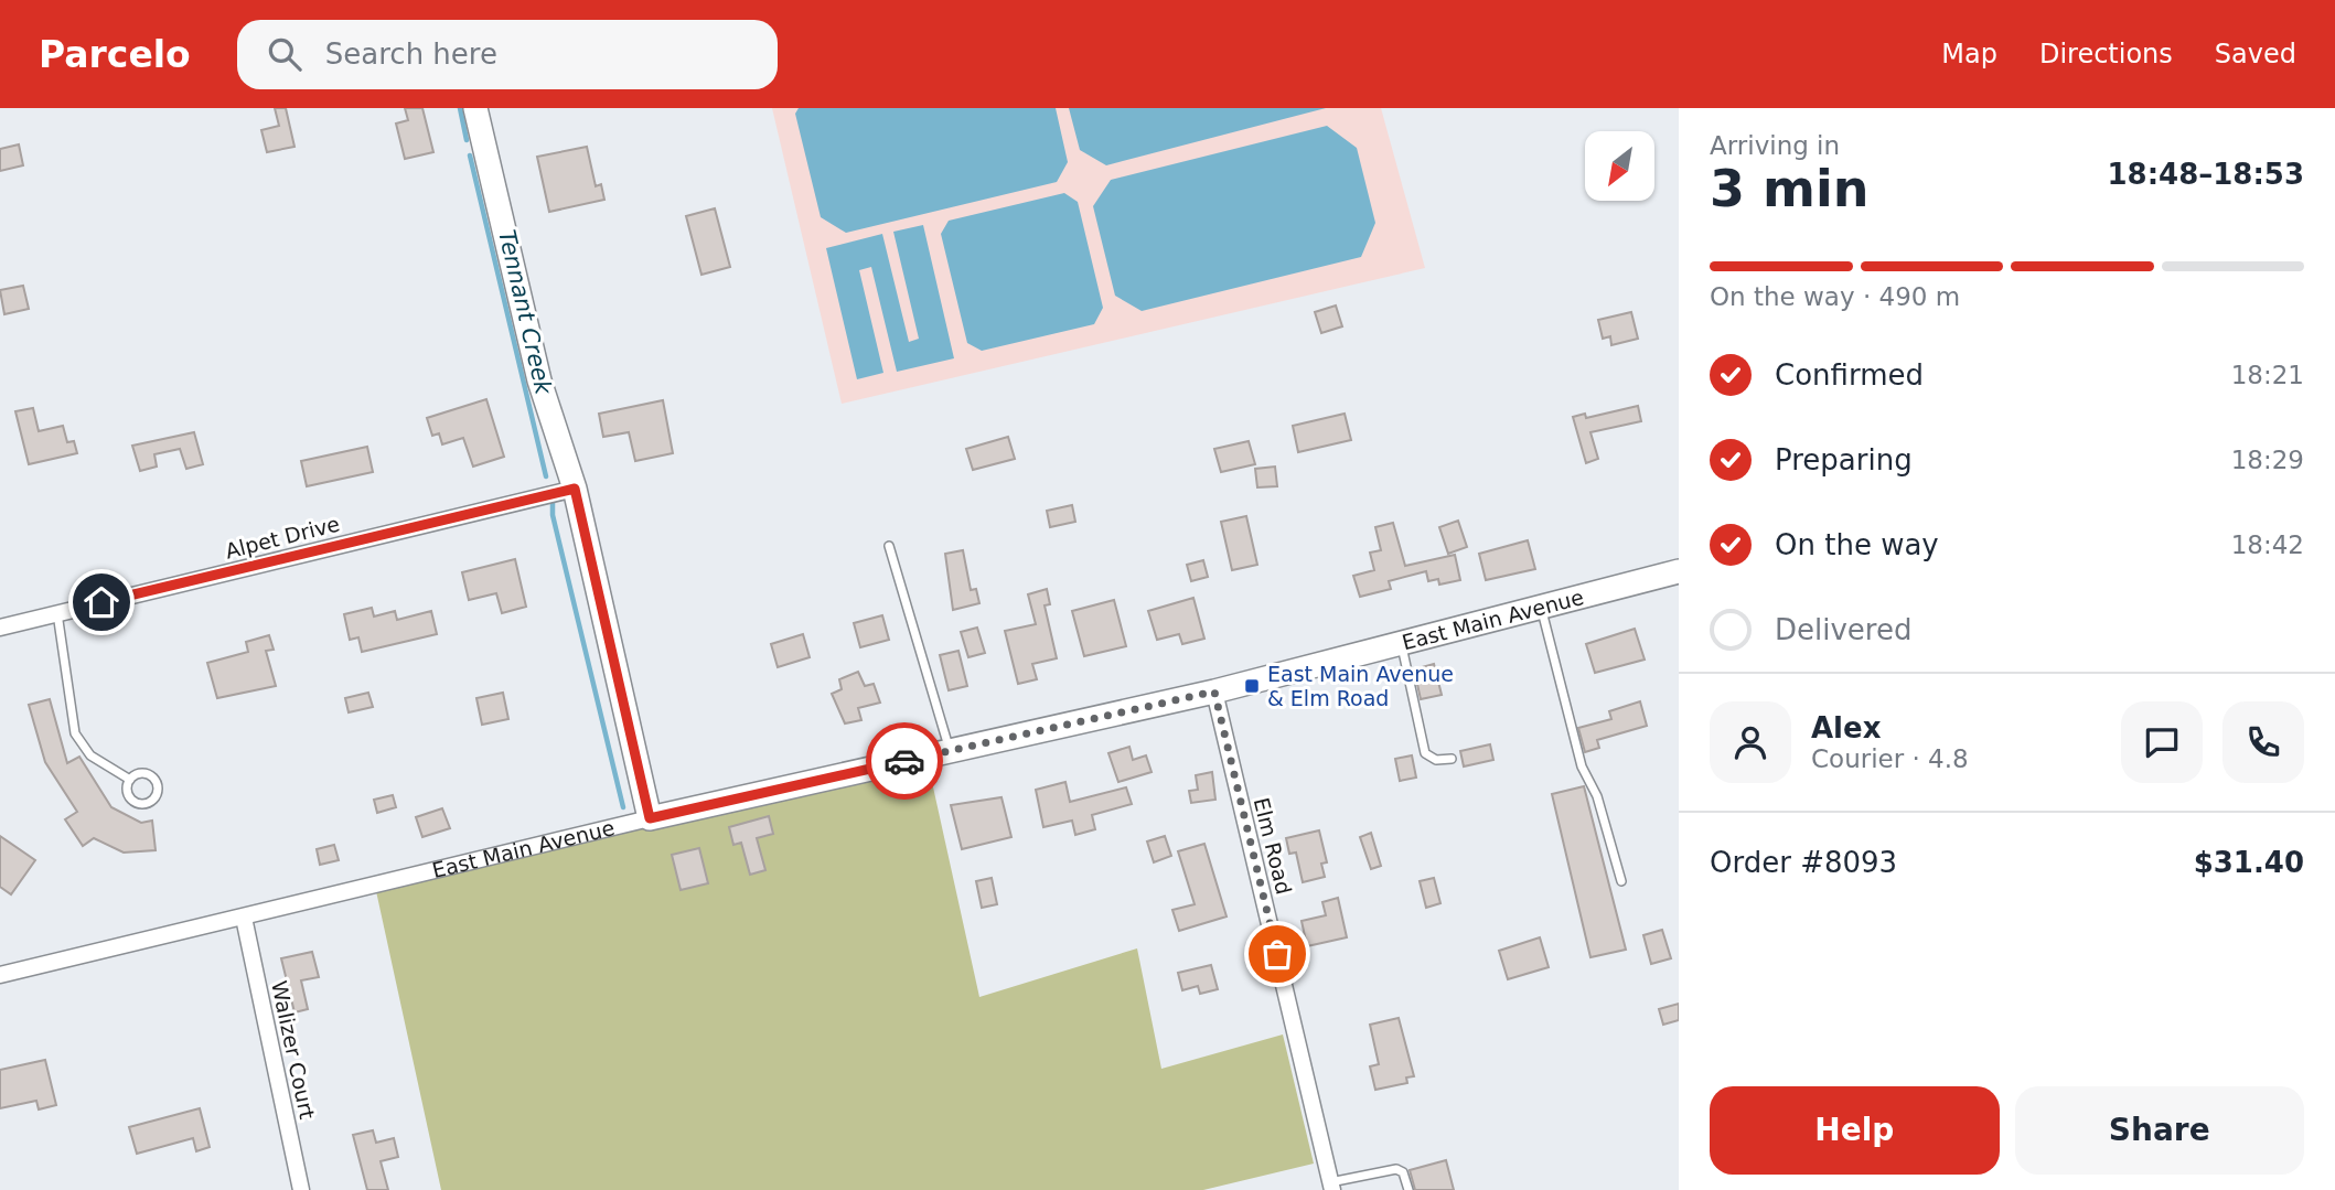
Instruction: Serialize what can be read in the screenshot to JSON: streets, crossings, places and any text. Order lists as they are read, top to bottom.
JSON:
{
  "streets": {
    "street": [
      "Alpet Drive",
      "East Main Avenue",
      "Elm Road",
      "Walizer Court"
    ]
  },
  "crossings": [
    ["East Main Avenue", "Elm Road"],
    ["East Main Avenue", "Walizer Court"]
  ],
  "water": ["Tennant Creek"],
  "places": {
    "transit": ["East Main Avenue & Elm Road"]
  },
  "north": "bottom left",
  "page": {
    "header": "Parcelo",
    "search": "Search here",
    "nav": ["Map", "Directions", "Saved"],
    "heading": ["3 min", "Arriving in", "18:48–18:53"],
    "panel": [
      "Alex",
      "Courier · 4.8",
      "Order #8093",
      "$31.40"
    ],
    "bar": "On the way · 490 m",
    "list": [
      ["Confirmed", "18:21"],
      ["Preparing", "18:29"],
      ["On the way", "18:42"],
      "Delivered"
    ],
    "buttons": ["Help", "Share"]
  }
}
